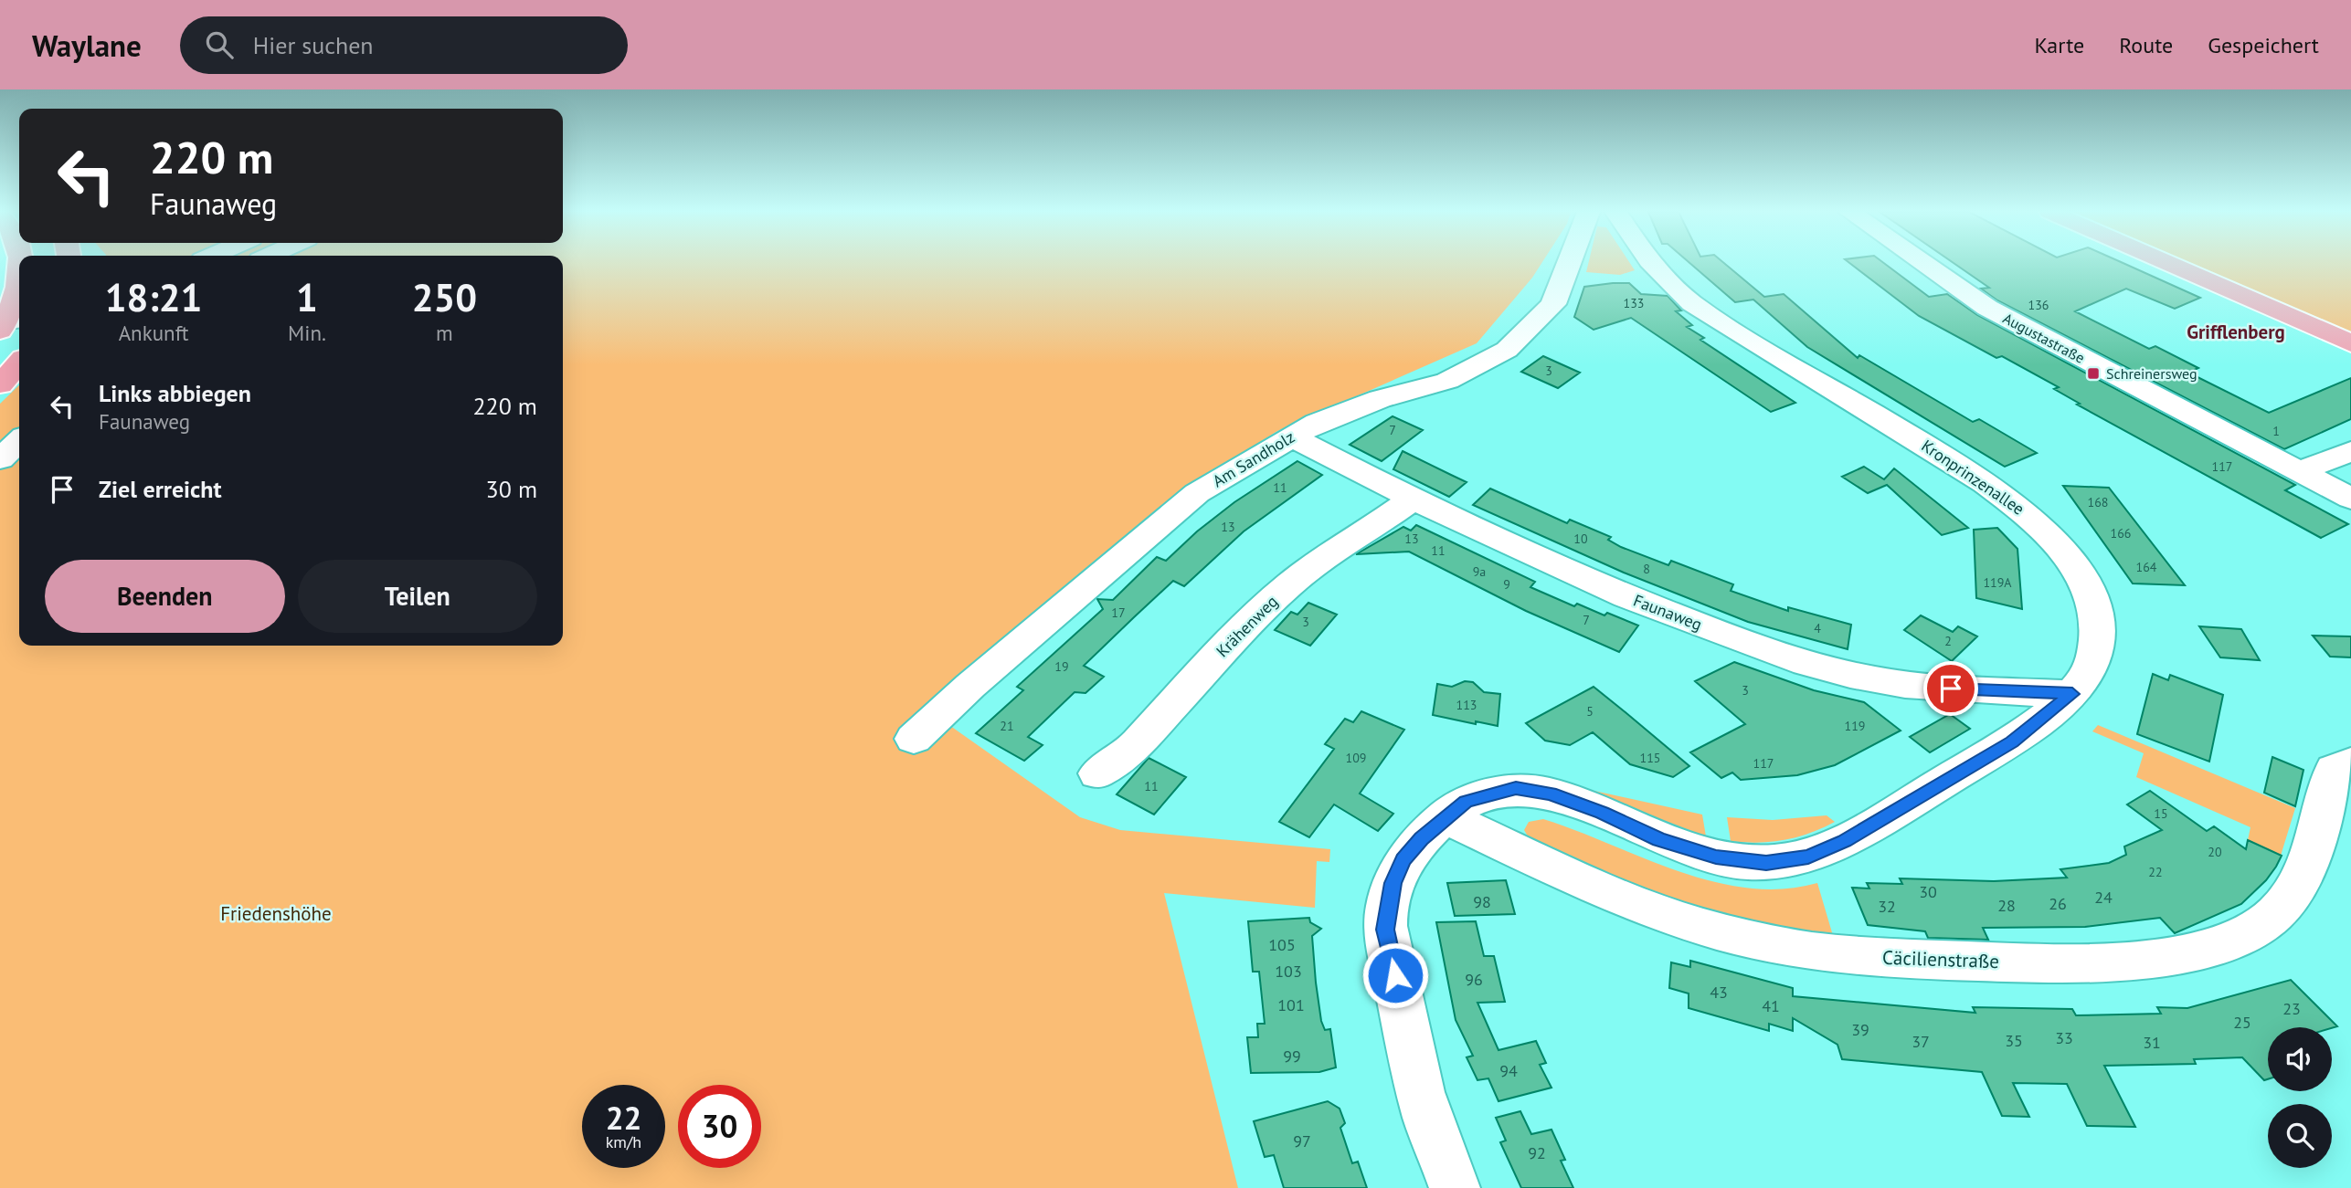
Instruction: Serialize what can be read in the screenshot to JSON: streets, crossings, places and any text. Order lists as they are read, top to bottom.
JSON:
{
  "streets": {
    "street": [
      "Augustastraße",
      "Am Sandholz",
      "Kronprinzenallee",
      "Faunaweg",
      "Krähenweg",
      "Cäcilienstraße"
    ]
  },
  "crossings": [
    ["Am Sandholz", "Faunaweg"],
    ["Kronprinzenallee", "Faunaweg"],
    ["Kronprinzenallee", "Cäcilienstraße"],
    ["Faunaweg", "Krähenweg"]
  ],
  "districts": ["Grifflenberg"],
  "parks": ["Friedenshöhe"],
  "places": {
    "transit": ["Schreinersweg"]
  },
  "house_numbers": [
    "133",
    "136",
    "3",
    "7",
    "1",
    "117",
    "11",
    "168",
    "13",
    "166",
    "13",
    "10",
    "11",
    "164",
    "8",
    "9a",
    "119A",
    "9",
    "17",
    "7",
    "3",
    "4",
    "2",
    "19",
    "3",
    "113",
    "5",
    "21",
    "119",
    "109",
    "115",
    "117",
    "11",
    "15",
    "20",
    "22",
    "30",
    "24",
    "98",
    "26",
    "28",
    "32",
    "105",
    "103",
    "96",
    "43",
    "101",
    "41",
    "23",
    "25",
    "39",
    "33",
    "35",
    "37",
    "31",
    "99",
    "94",
    "97",
    "92"
  ],
  "page": {
    "header": "Waylane",
    "search": "Hier suchen",
    "nav": ["Karte", "Route", "Gespeichert"],
    "turn": ["220 m", "Faunaweg"],
    "eta": [
      "18:21",
      "Ankunft",
      "1",
      "Min.",
      "250",
      "m"
    ],
    "list": [
      {
        "name": "Links abbiegen",
        "note": "Faunaweg",
        "value": "220 m"
      },
      {
        "name": "Ziel erreicht",
        "value": "30 m"
      }
    ],
    "buttons": ["Beenden", "Teilen"],
    "speed": "22 km/h",
    "limit": "30"
  }
}
